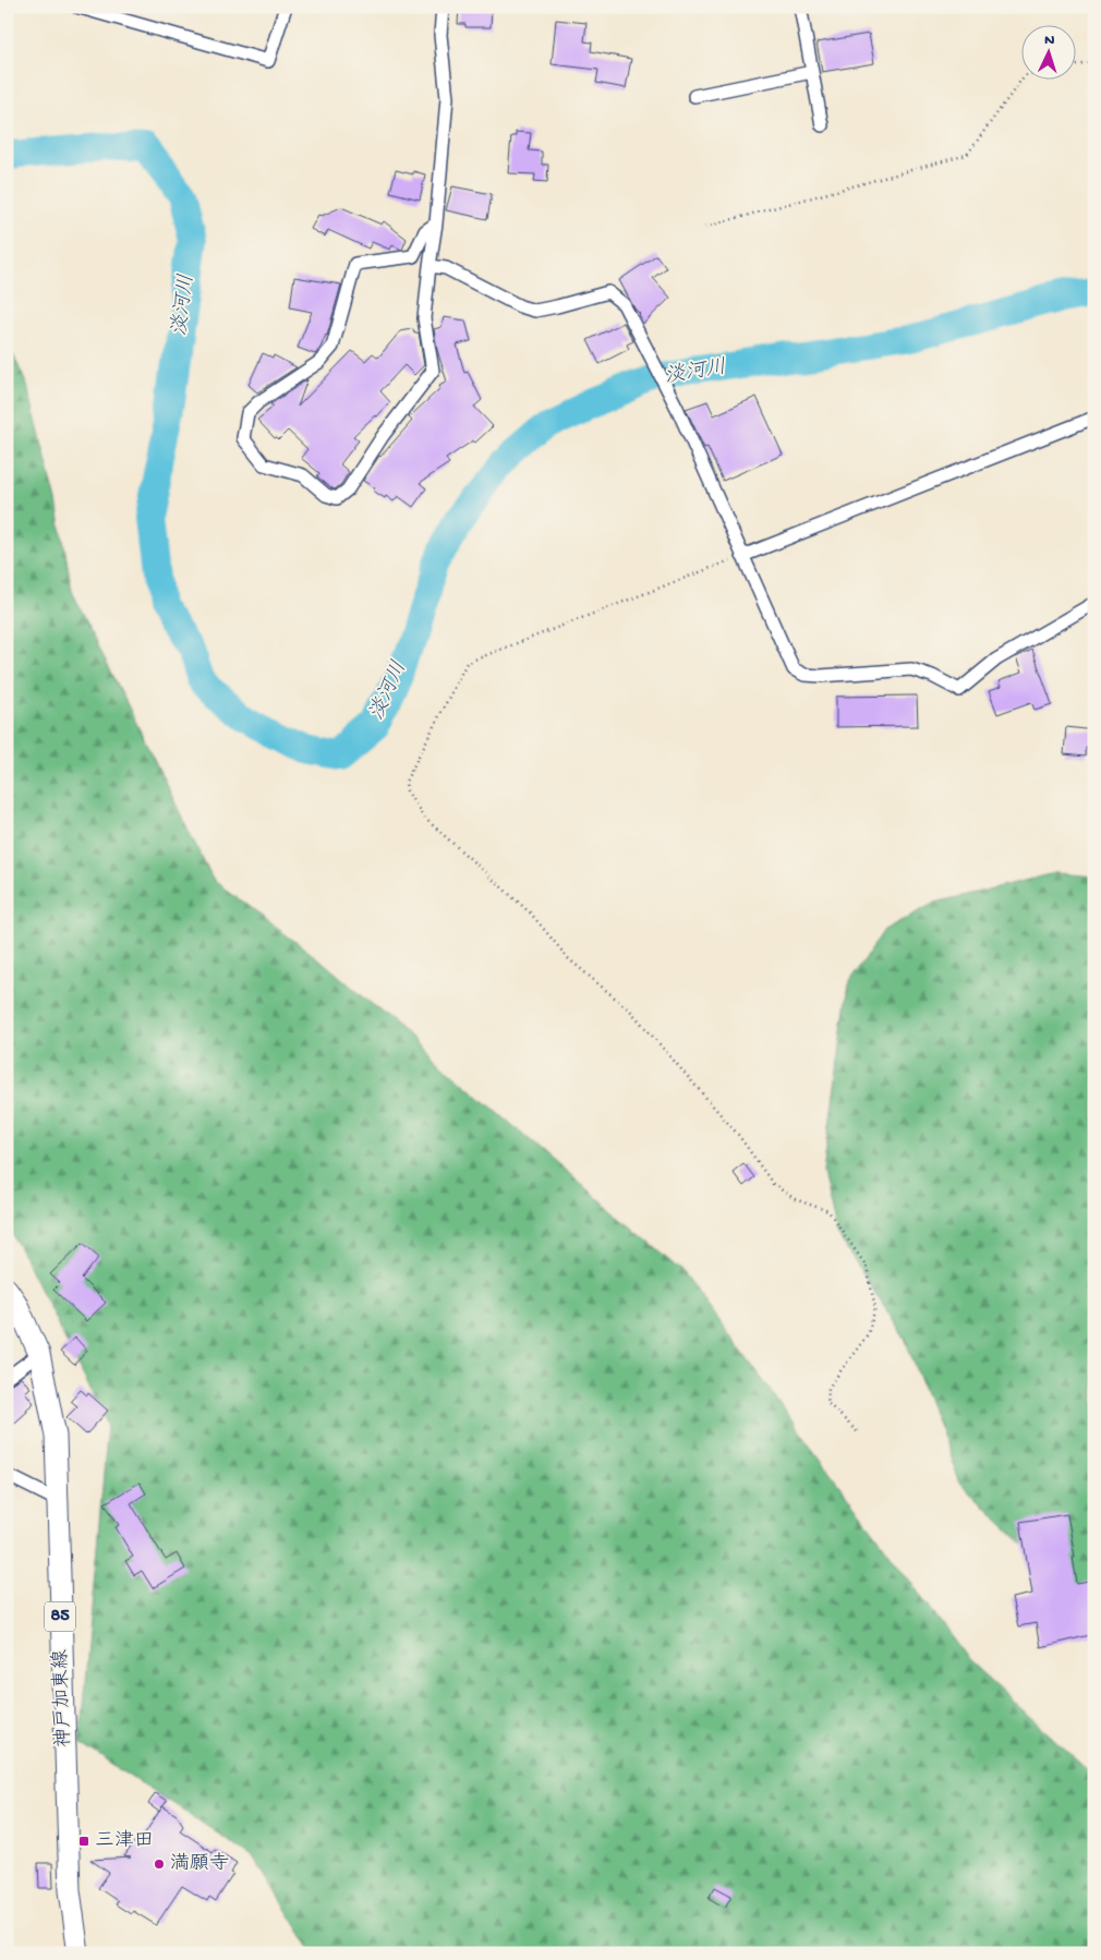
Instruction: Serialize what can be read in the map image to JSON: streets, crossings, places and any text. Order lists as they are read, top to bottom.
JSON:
{
  "streets": {
    "main road": ["85", "神戸加東線"]
  },
  "water": ["淡河川"],
  "places": {
    "transit": ["三津田"],
    "other": ["満願寺"]
  },
  "north": "top"
}
